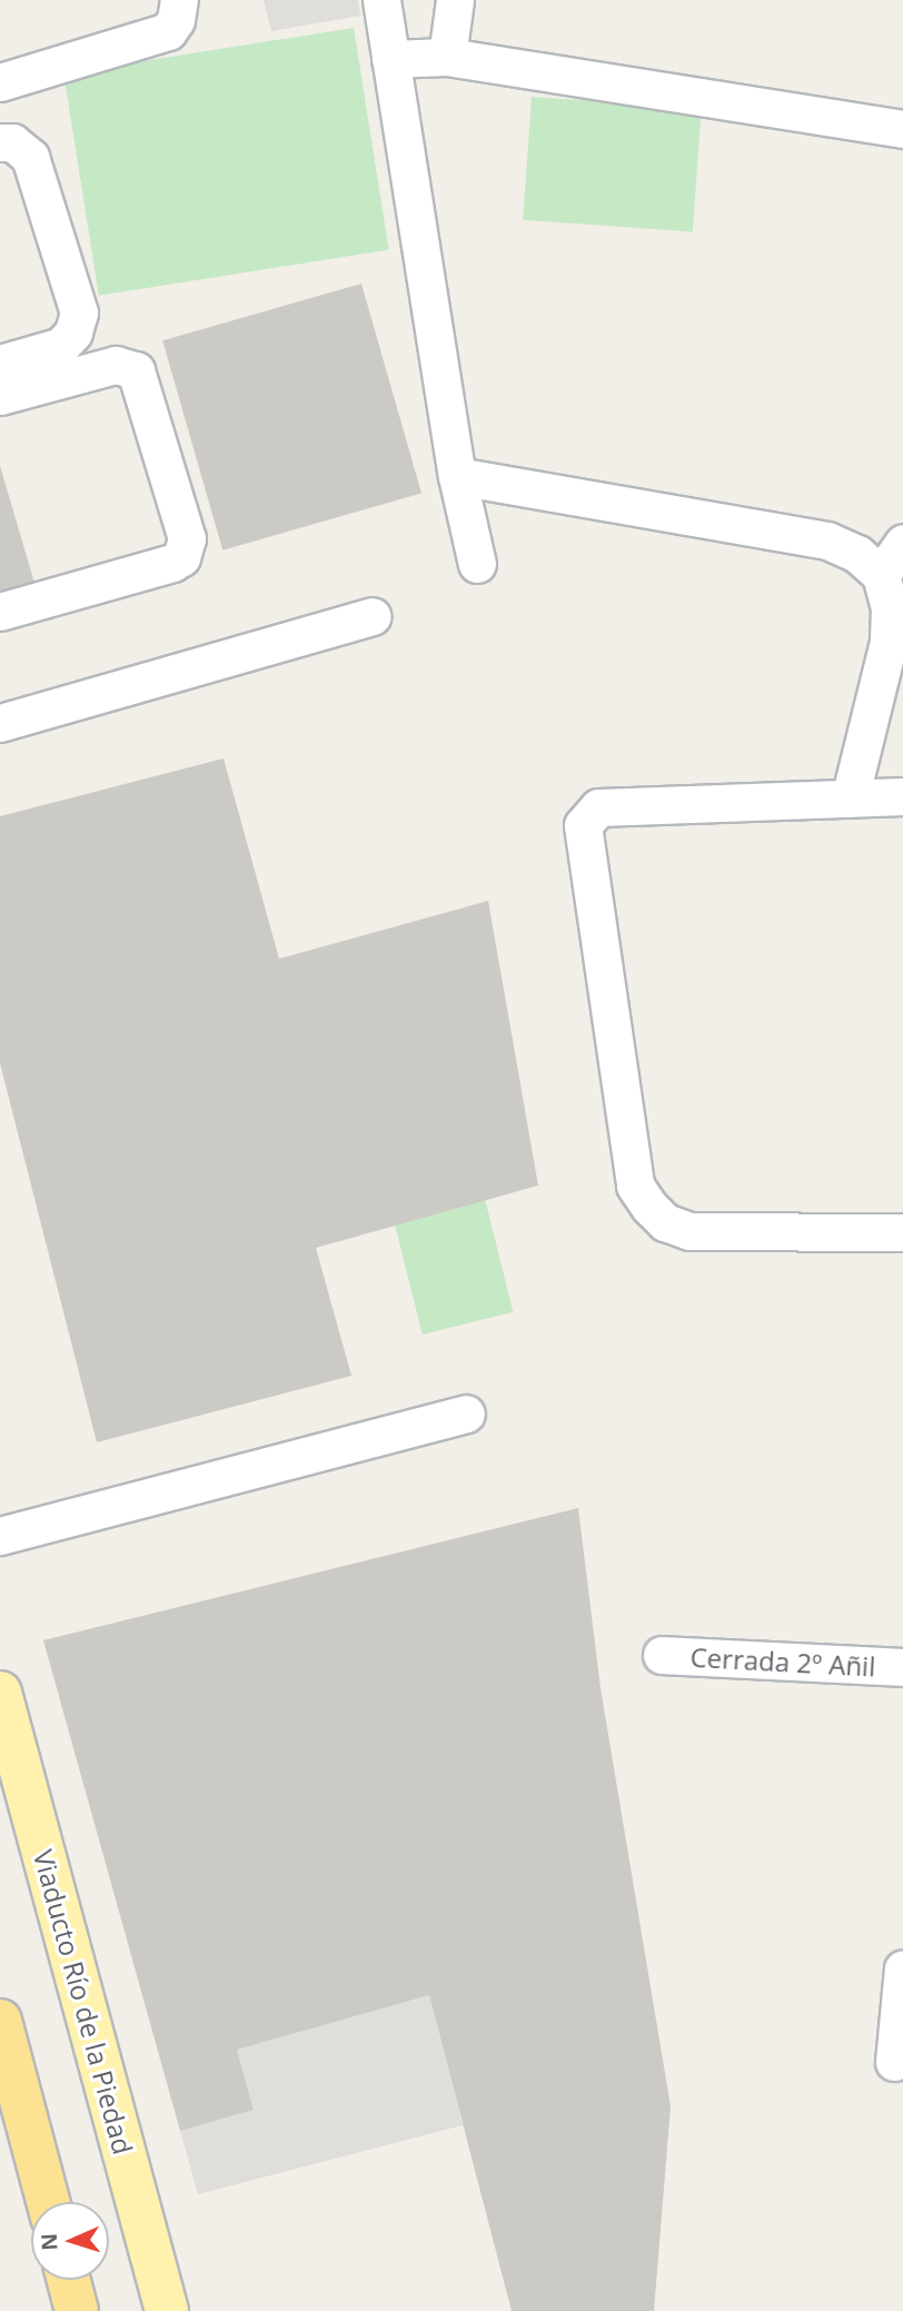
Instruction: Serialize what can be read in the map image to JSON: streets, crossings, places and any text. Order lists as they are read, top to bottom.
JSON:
{
  "streets": {
    "main road": ["Viaducto Río de la Piedad"],
    "street": ["Cerrada 2º Añil"]
  },
  "north": "left"
}
